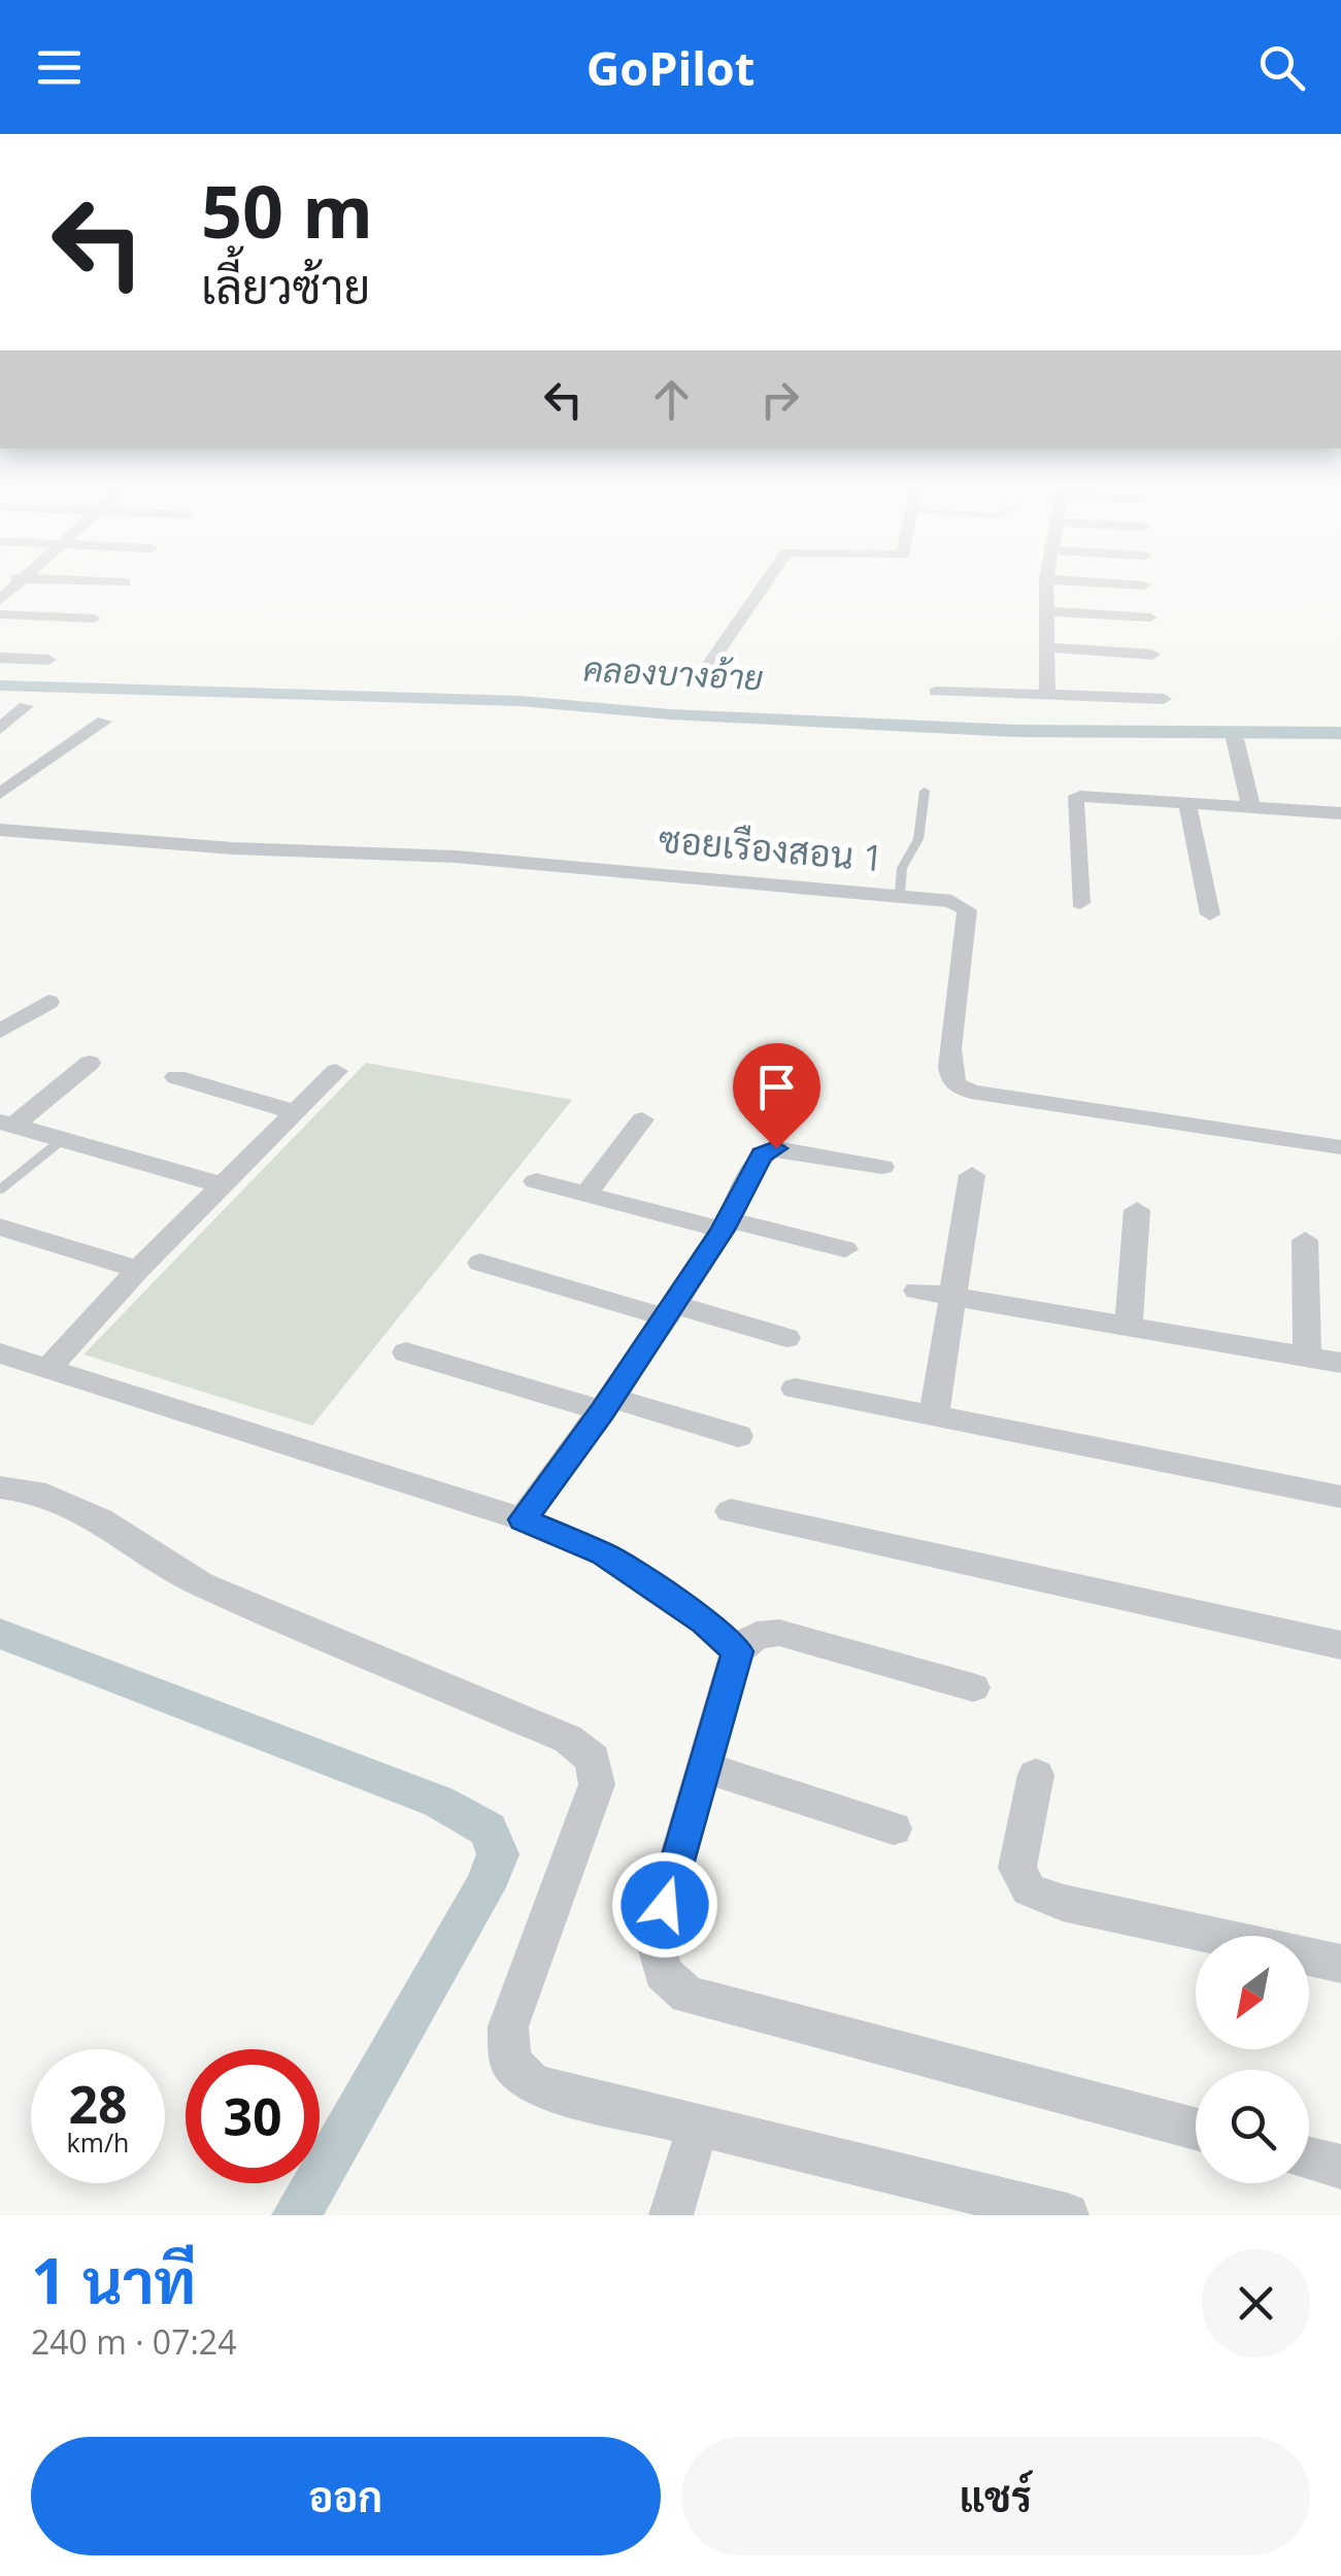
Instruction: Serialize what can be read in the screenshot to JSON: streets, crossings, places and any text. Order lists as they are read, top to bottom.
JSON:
{
  "streets": {
    "street": ["ซอยเรืองสอน 1"]
  },
  "water": ["คลองบางอ้าย"],
  "north": "bottom left",
  "page": {
    "header": "GoPilot",
    "turn": ["50 m", "เลี้ยวซ้าย"],
    "speed": "28 km/h",
    "limit": "30",
    "heading": ["1 นาที", "240 m · 07:24"],
    "buttons": ["ออก", "แชร์"]
  }
}
